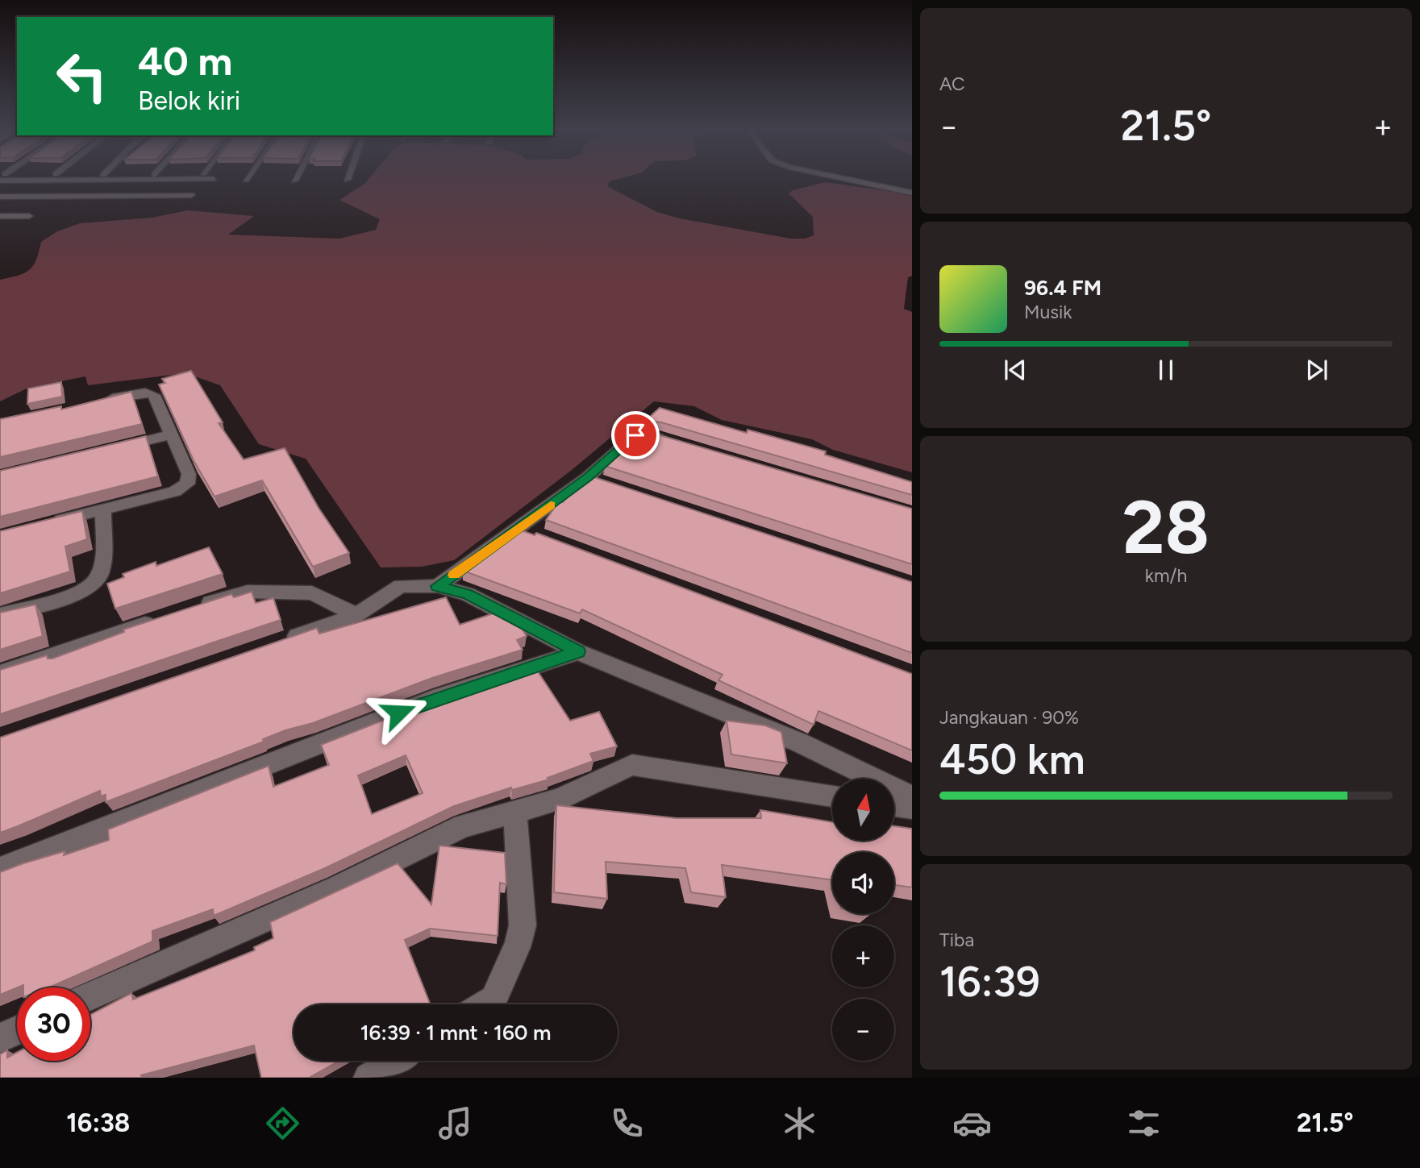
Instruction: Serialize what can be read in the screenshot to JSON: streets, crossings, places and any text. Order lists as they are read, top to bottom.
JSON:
{
  "north": "top",
  "page": {
    "tile": [
      "AC",
      ["28", "km/h"],
      ["Jangkauan · 90%", "450 km"],
      ["Tiba", "16:39"]
    ],
    "turn": ["40 m", "Belok kiri"],
    "heat": ["−", "21.5°", "+"],
    "song": ["96.4 FM", "Musik"],
    "map_buttons": ["+", "−"],
    "limit": "30",
    "trip": "16:39 · 1 mnt · 160 m",
    "tabs": ["16:38", "21.5°"]
  }
}
